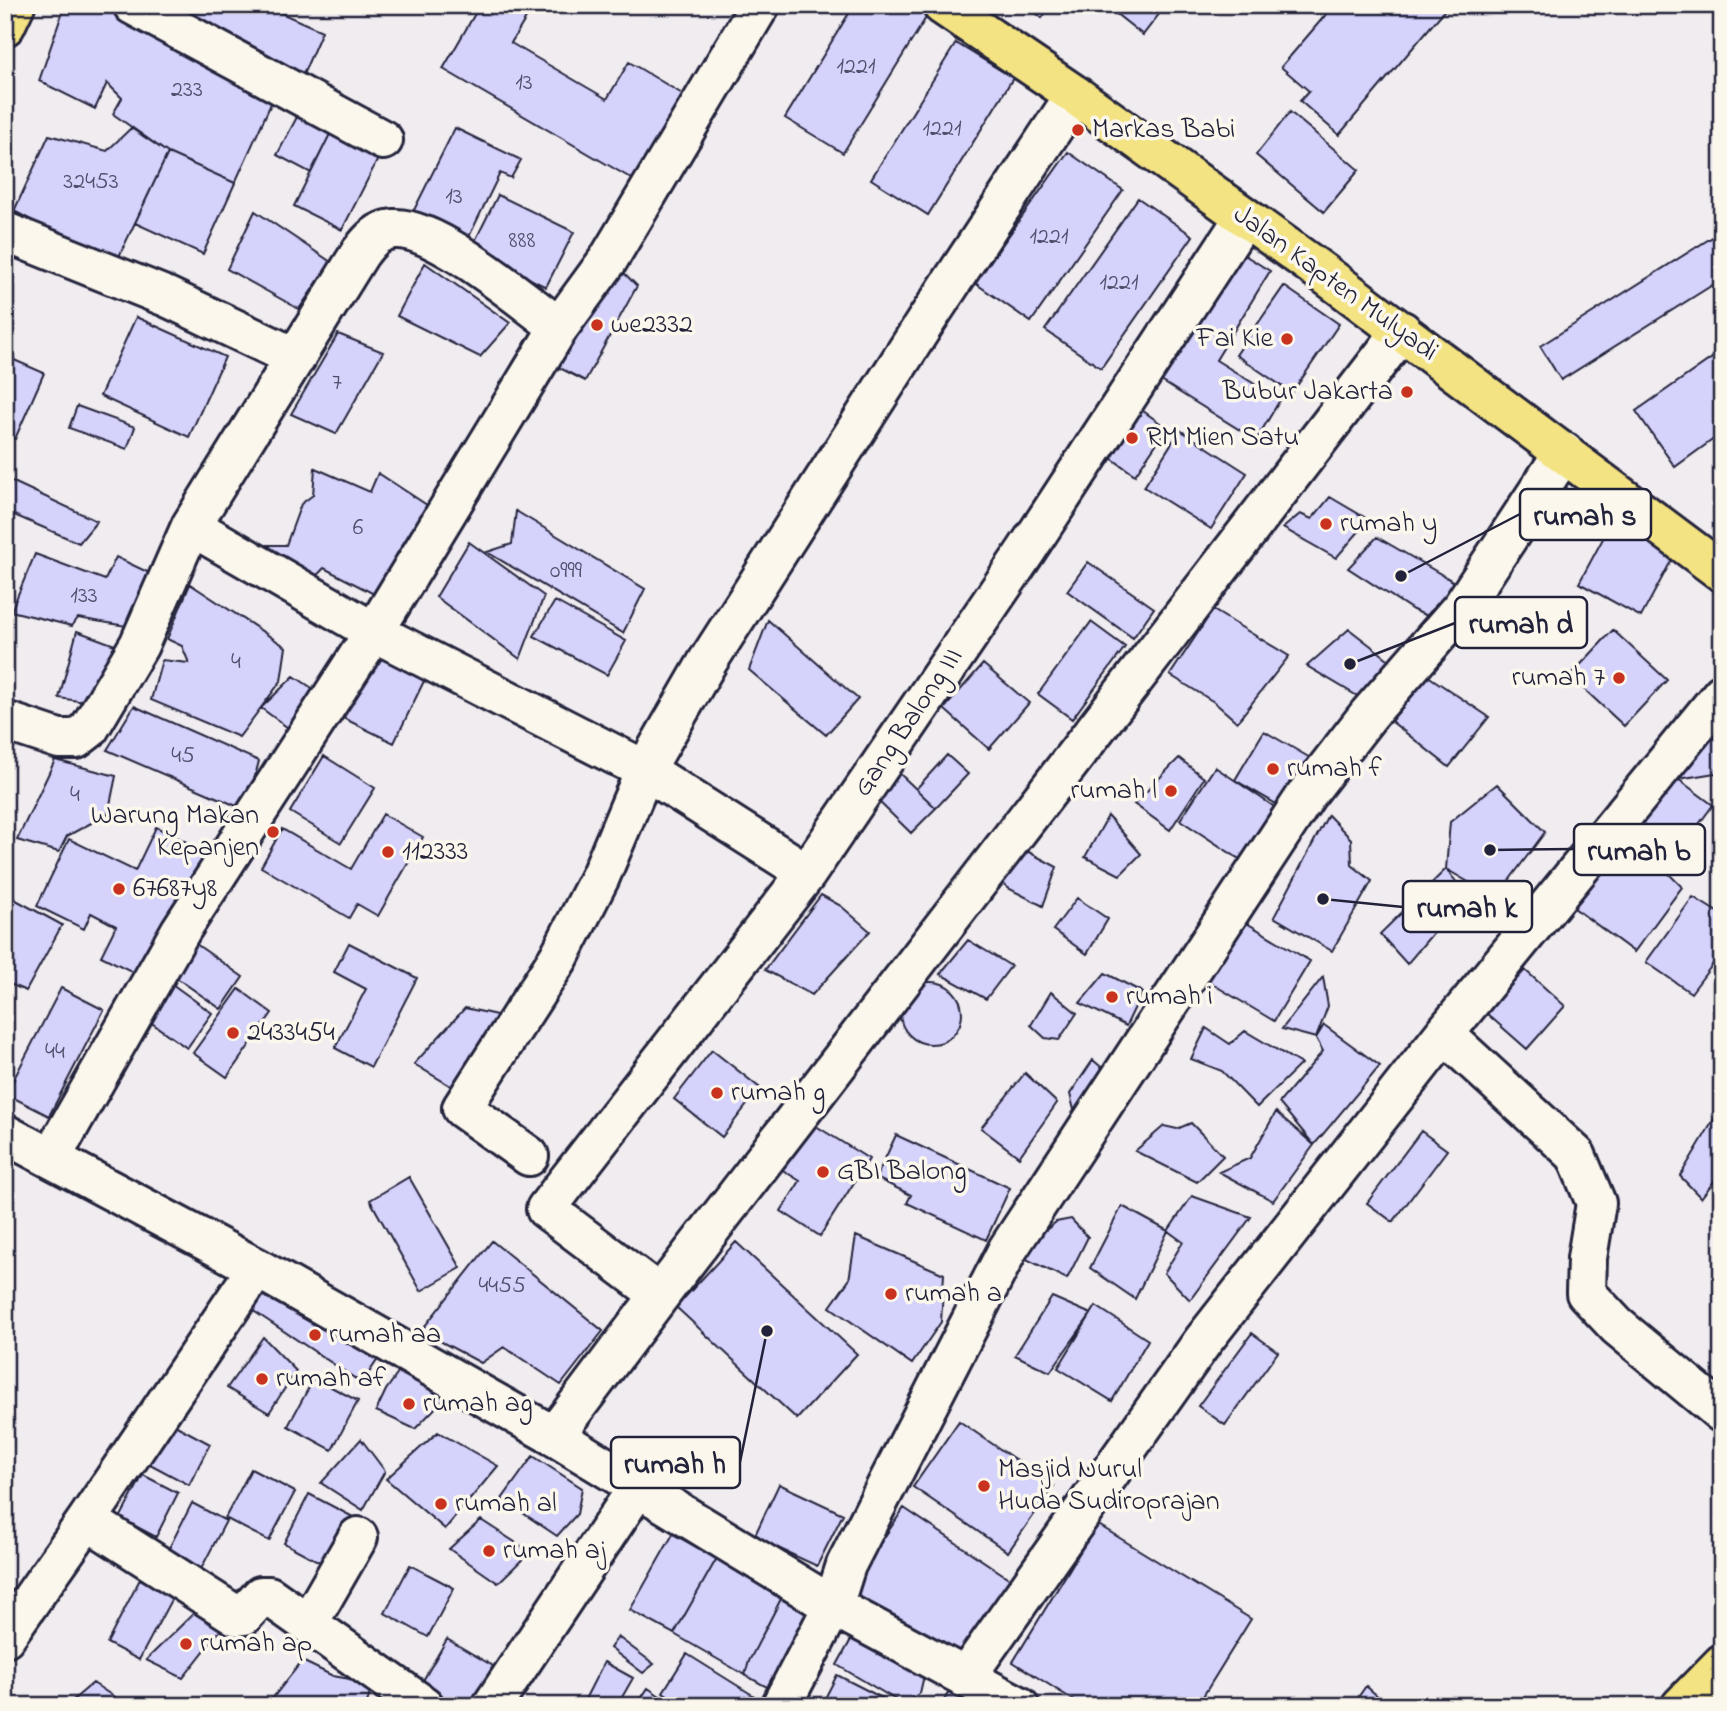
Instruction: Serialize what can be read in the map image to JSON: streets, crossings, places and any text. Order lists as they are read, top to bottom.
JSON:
{
  "streets": {
    "main road": ["Jalan Kapten Mulyadi"],
    "street": ["Gang Balong III"]
  },
  "crossings": [
    ["Jalan Kapten Mulyadi", "Gang Balong III"]
  ],
  "places": [
    "Markas Babi",
    "we2332",
    "Fai Kie",
    "Bubur Jakarta",
    "RM Mien Satu",
    "rumah y",
    "rumah s",
    "rumah d",
    "rumah 7",
    "rumah f",
    "rumah l",
    "Warung Makan Kepanjen",
    "rumah b",
    "112333",
    "67687y8",
    "rumah k",
    "rumah i",
    "2433454",
    "rumah g",
    "GBI Balong",
    "rumah a",
    "rumah h",
    "rumah aa",
    "rumah af",
    "rumah ag",
    "Masjid Nurul Huda Sudiroprajan",
    "rumah al",
    "rumah aj",
    "rumah ap"
  ],
  "house_numbers": [
    "1221",
    "13",
    "233",
    "1221",
    "32453",
    "13",
    "1221",
    "888",
    "1221",
    "7",
    "6",
    "0999",
    "133",
    "4",
    "45",
    "4",
    "44",
    "4455"
  ]
}
